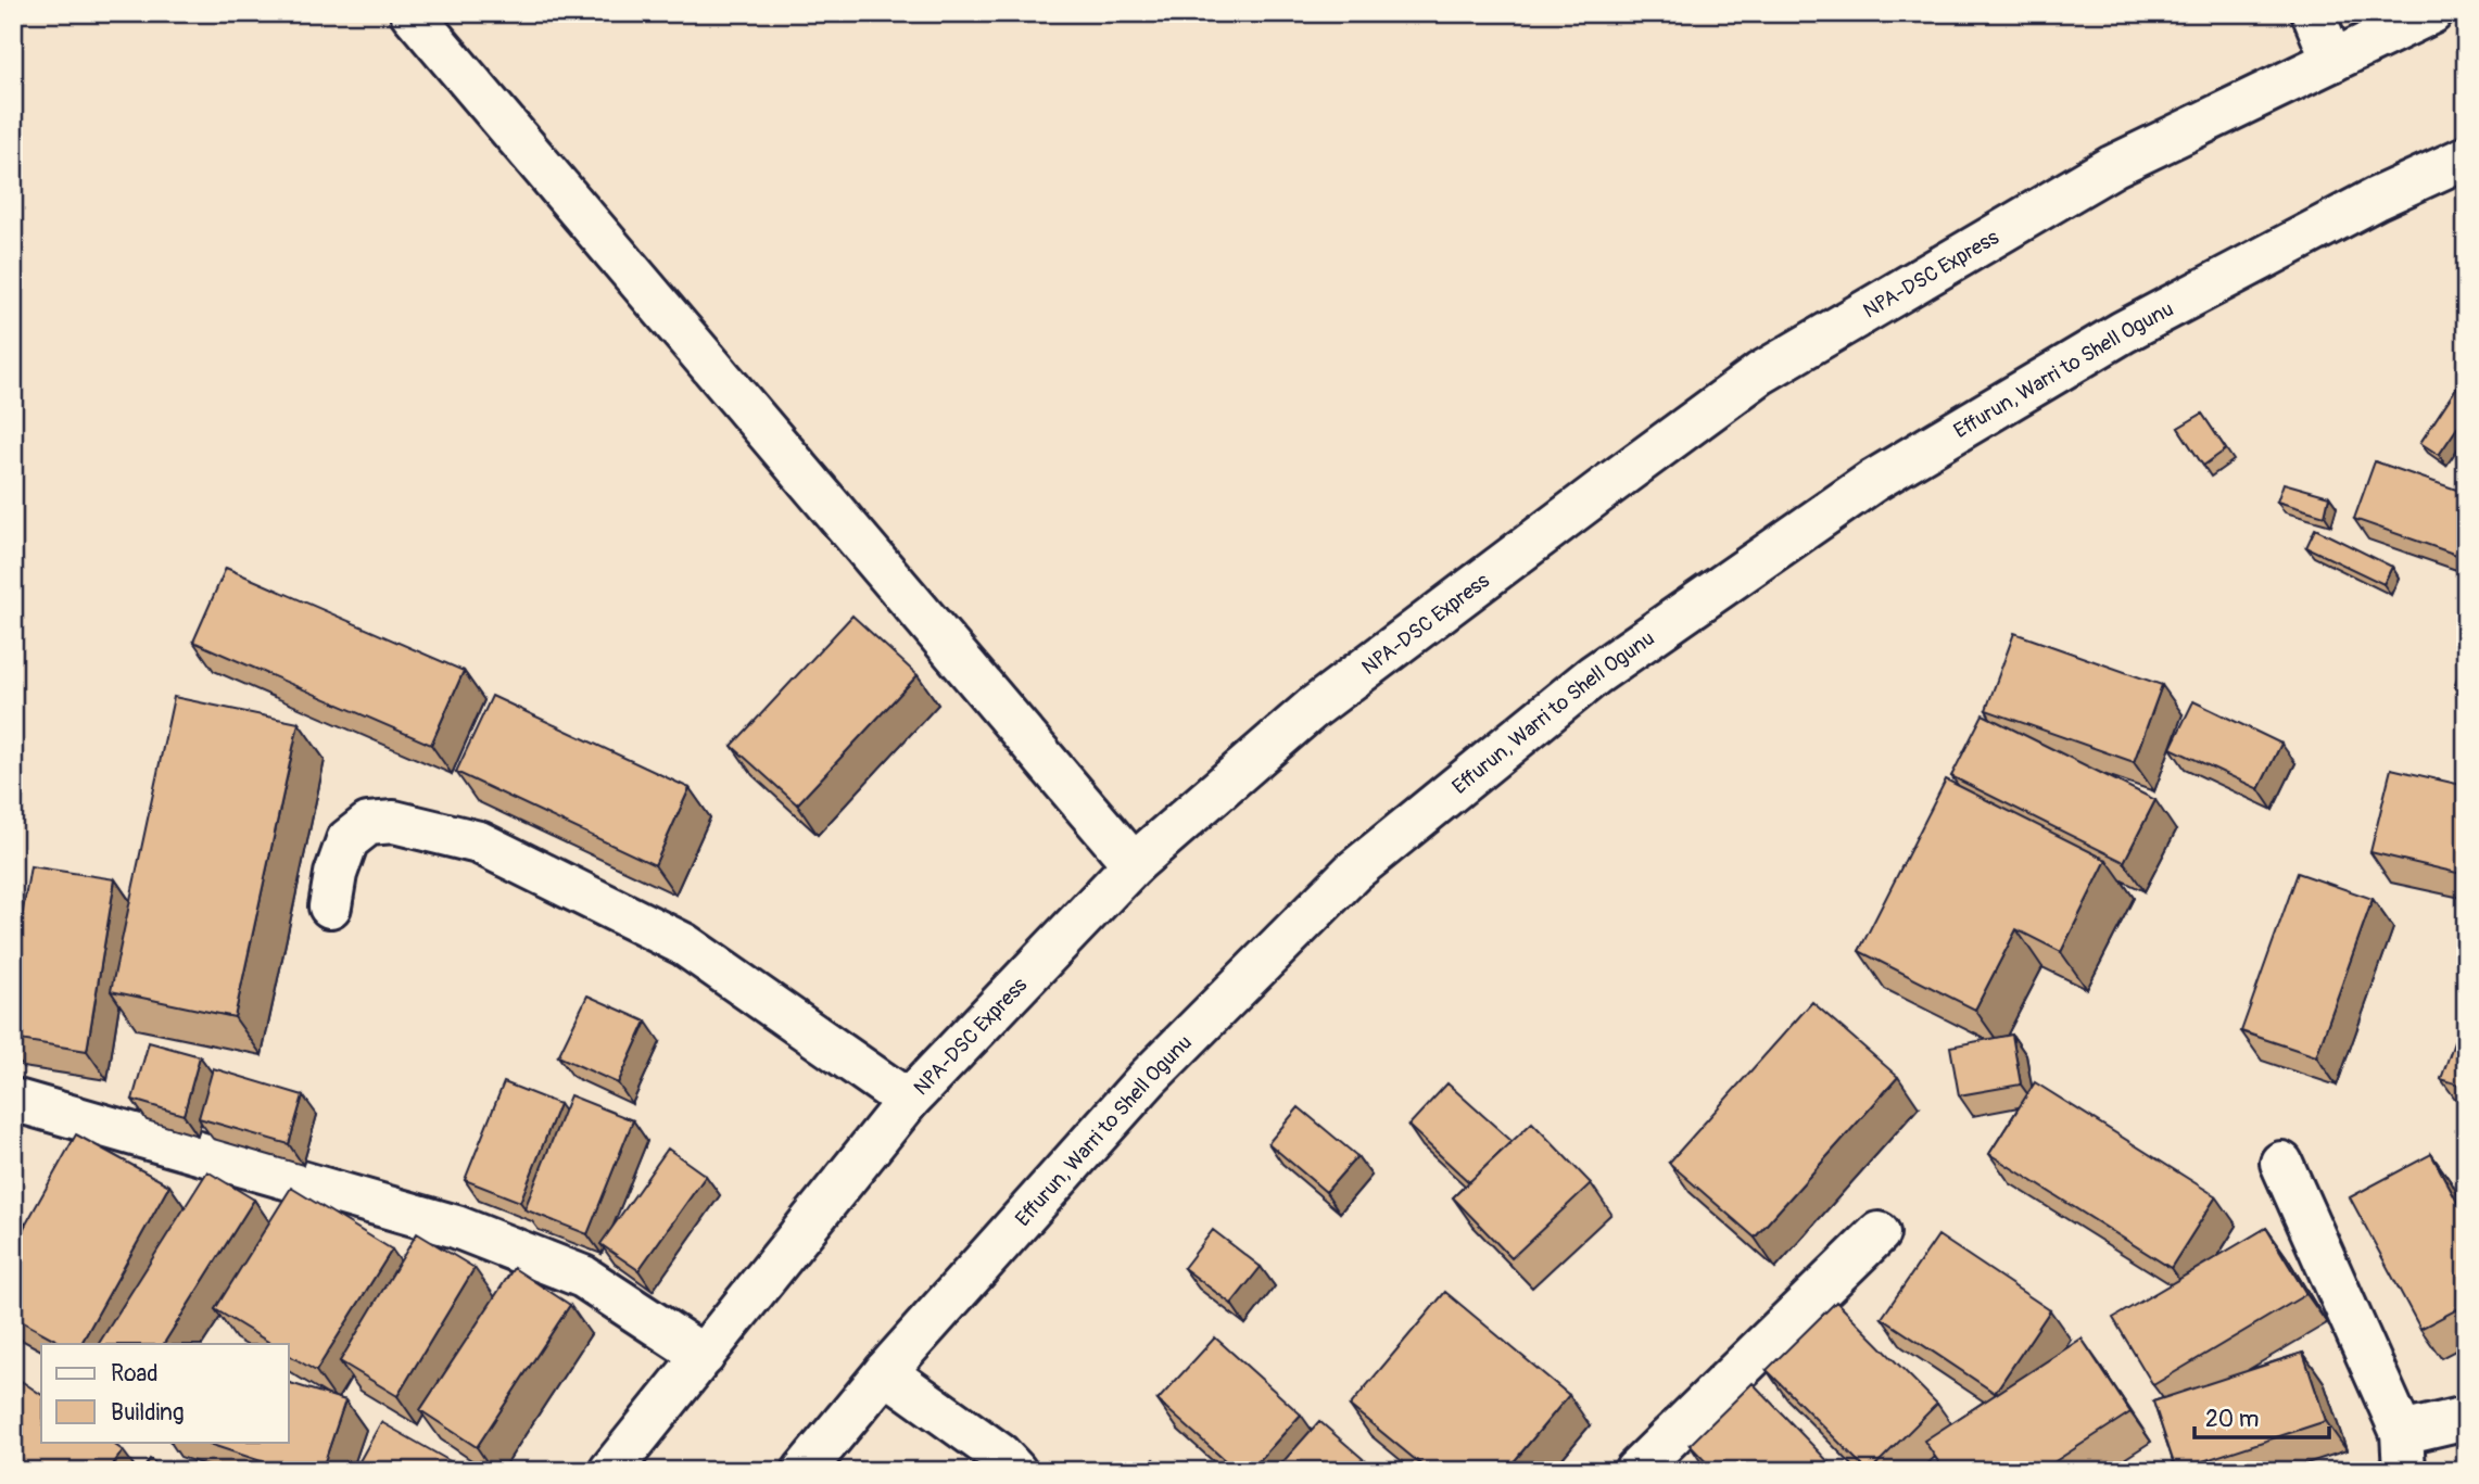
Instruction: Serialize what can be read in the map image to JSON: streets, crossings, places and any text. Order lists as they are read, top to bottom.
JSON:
{
  "streets": {
    "main road": ["NPA-DSC Express", "Effurun, Warri to Shell Ogunu"]
  },
  "legend": ["Road", "Building"],
  "scale_bar": "20 m"
}
